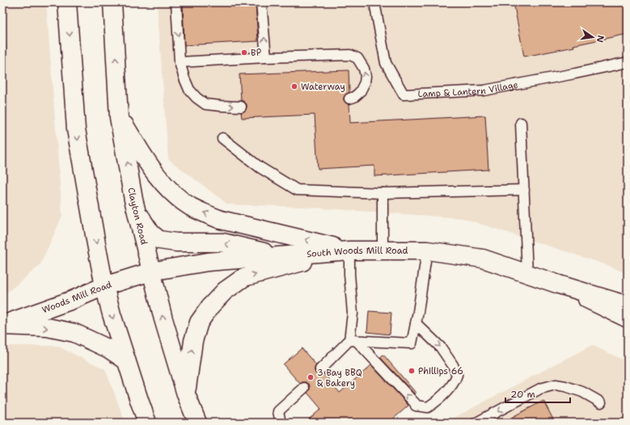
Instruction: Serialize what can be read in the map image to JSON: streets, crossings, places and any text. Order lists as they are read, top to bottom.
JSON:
{
  "streets": {
    "main road": ["Clayton Road", "South Woods Mill Road", "Woods Mill Road"],
    "lane": ["Lamp & Lantern Village"]
  },
  "crossings": [
    ["Clayton Road", "South Woods Mill Road"],
    ["Clayton Road", "Woods Mill Road"],
    ["South Woods Mill Road", "Woods Mill Road"]
  ],
  "places": [
    "BP",
    "Waterway",
    "Phillips 66",
    "3 Bay BBQ & Bakery"
  ],
  "scale_bar": "20 m",
  "north": "right"
}
